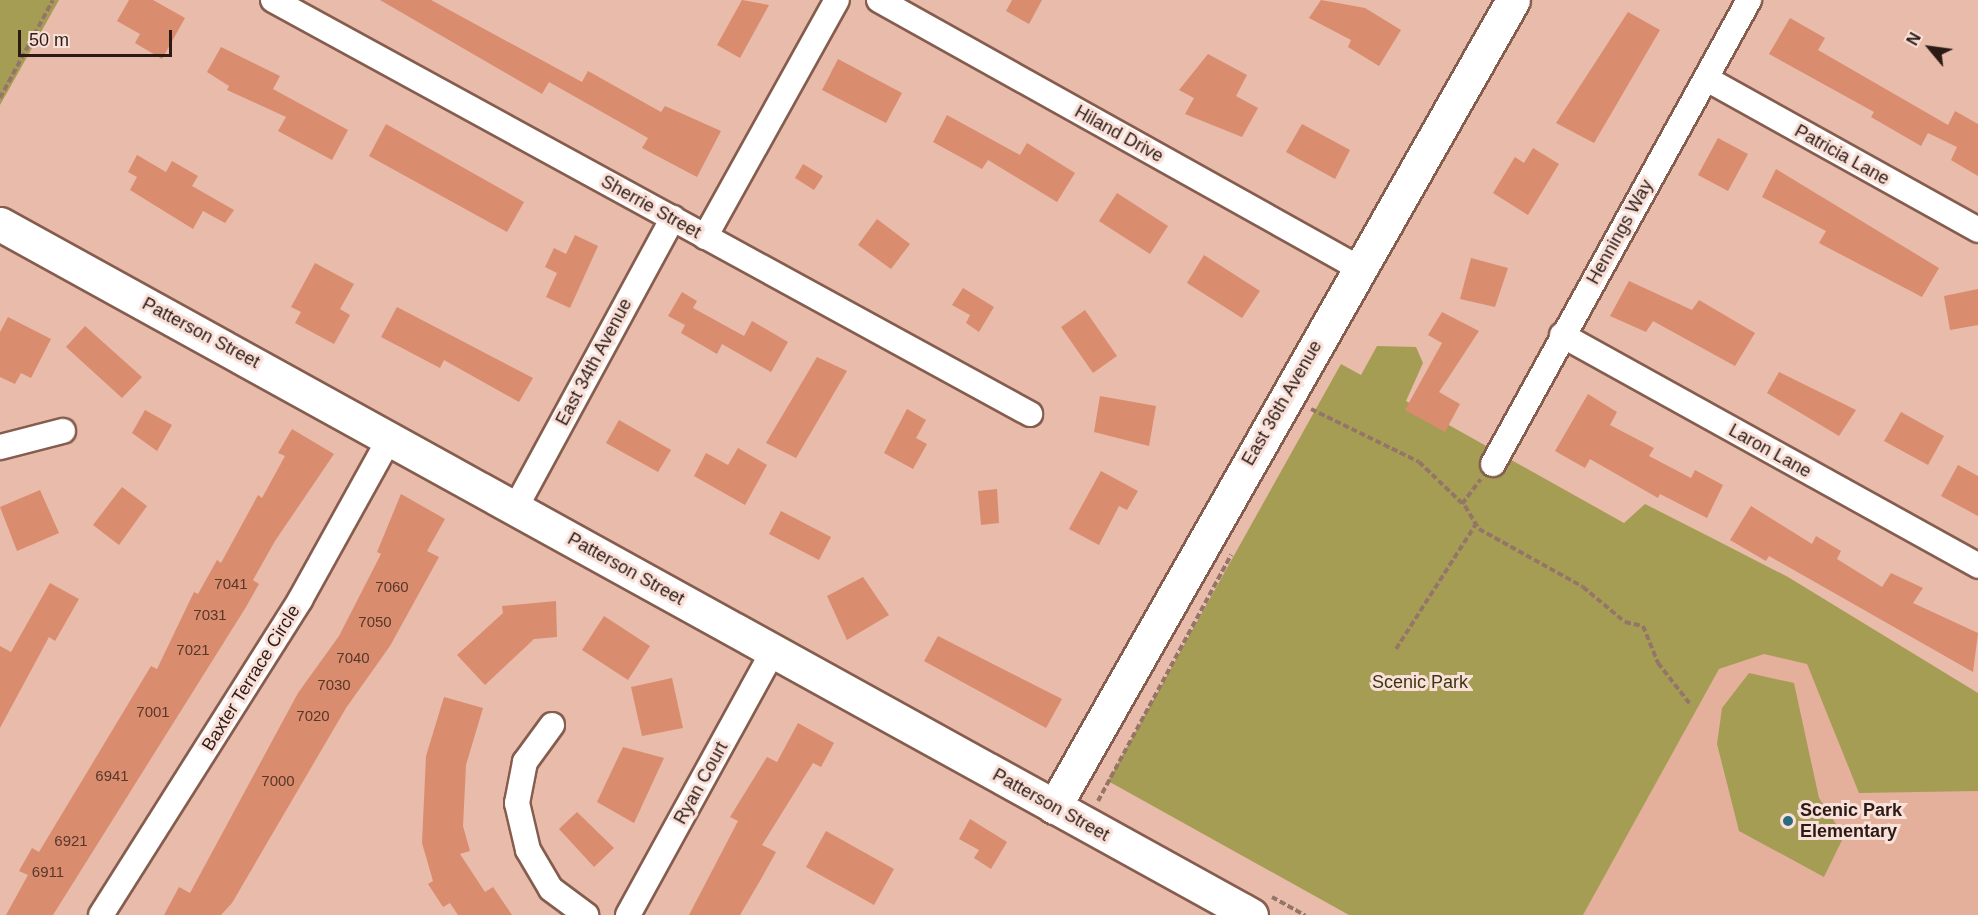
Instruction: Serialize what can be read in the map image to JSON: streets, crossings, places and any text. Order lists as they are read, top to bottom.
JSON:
{
  "streets": {
    "street": [
      "Hiland Drive",
      "Patricia Lane",
      "Sherrie Street",
      "Hennings Way",
      "Patterson Street",
      "East 34th Avenue",
      "East 36th Avenue",
      "Laron Lane",
      "Baxter Terrace Circle",
      "Ryan Court"
    ]
  },
  "crossings": [
    ["Hiland Drive", "East 36th Avenue"],
    ["Patricia Lane", "Hennings Way"],
    ["Sherrie Street", "East 34th Avenue"],
    ["Hennings Way", "Laron Lane"],
    ["Patterson Street", "East 34th Avenue"],
    ["Patterson Street", "East 36th Avenue"],
    ["Patterson Street", "Baxter Terrace Circle"],
    ["Patterson Street", "Ryan Court"]
  ],
  "parks": ["Scenic Park"],
  "places": ["Scenic Park Elementary"],
  "house_numbers": [
    "7041",
    "7060",
    "7031",
    "7050",
    "7021",
    "7040",
    "7030",
    "7001",
    "7020",
    "6941",
    "7000",
    "6921",
    "6911"
  ],
  "scale_bar": "50 m",
  "north": "top left"
}
